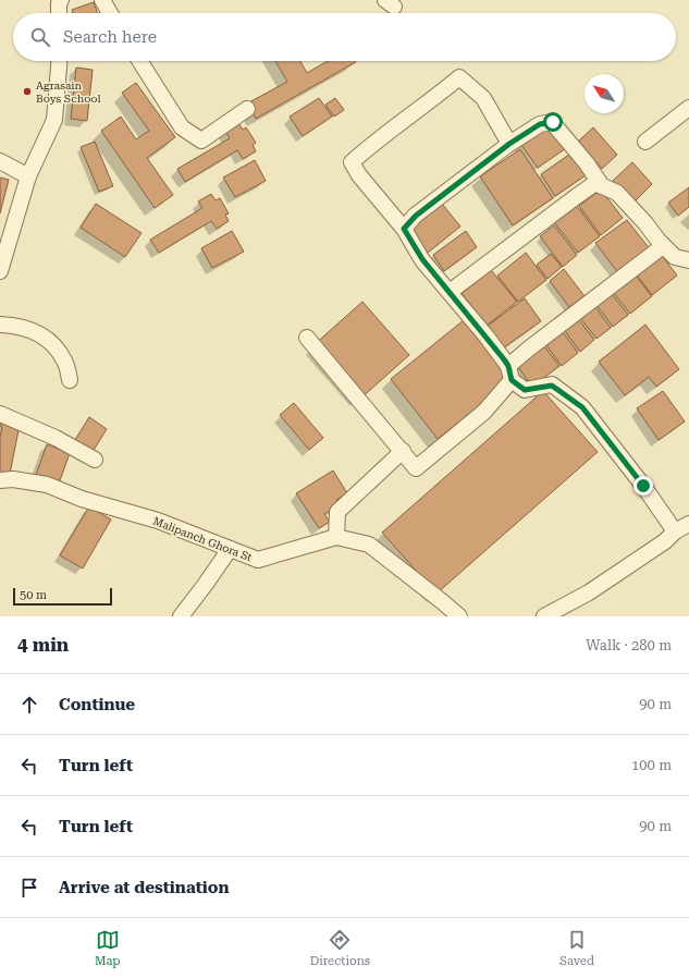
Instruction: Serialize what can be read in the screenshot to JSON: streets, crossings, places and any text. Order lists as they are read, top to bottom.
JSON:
{
  "streets": {
    "street": ["Malipanch Ghora St"]
  },
  "places": ["Agrasain Boys School"],
  "scale_bar": "50 m",
  "north": "top left",
  "page": {
    "search": "Search here",
    "scale": "50 m",
    "heading": ["4 min", "Walk · 280 m"],
    "list": [
      ["Continue", "90 m"],
      ["Turn left", "100 m"],
      ["Turn left", "90 m"],
      "Arrive at destination"
    ],
    "nav": ["Map", "Directions", "Saved"]
  }
}
